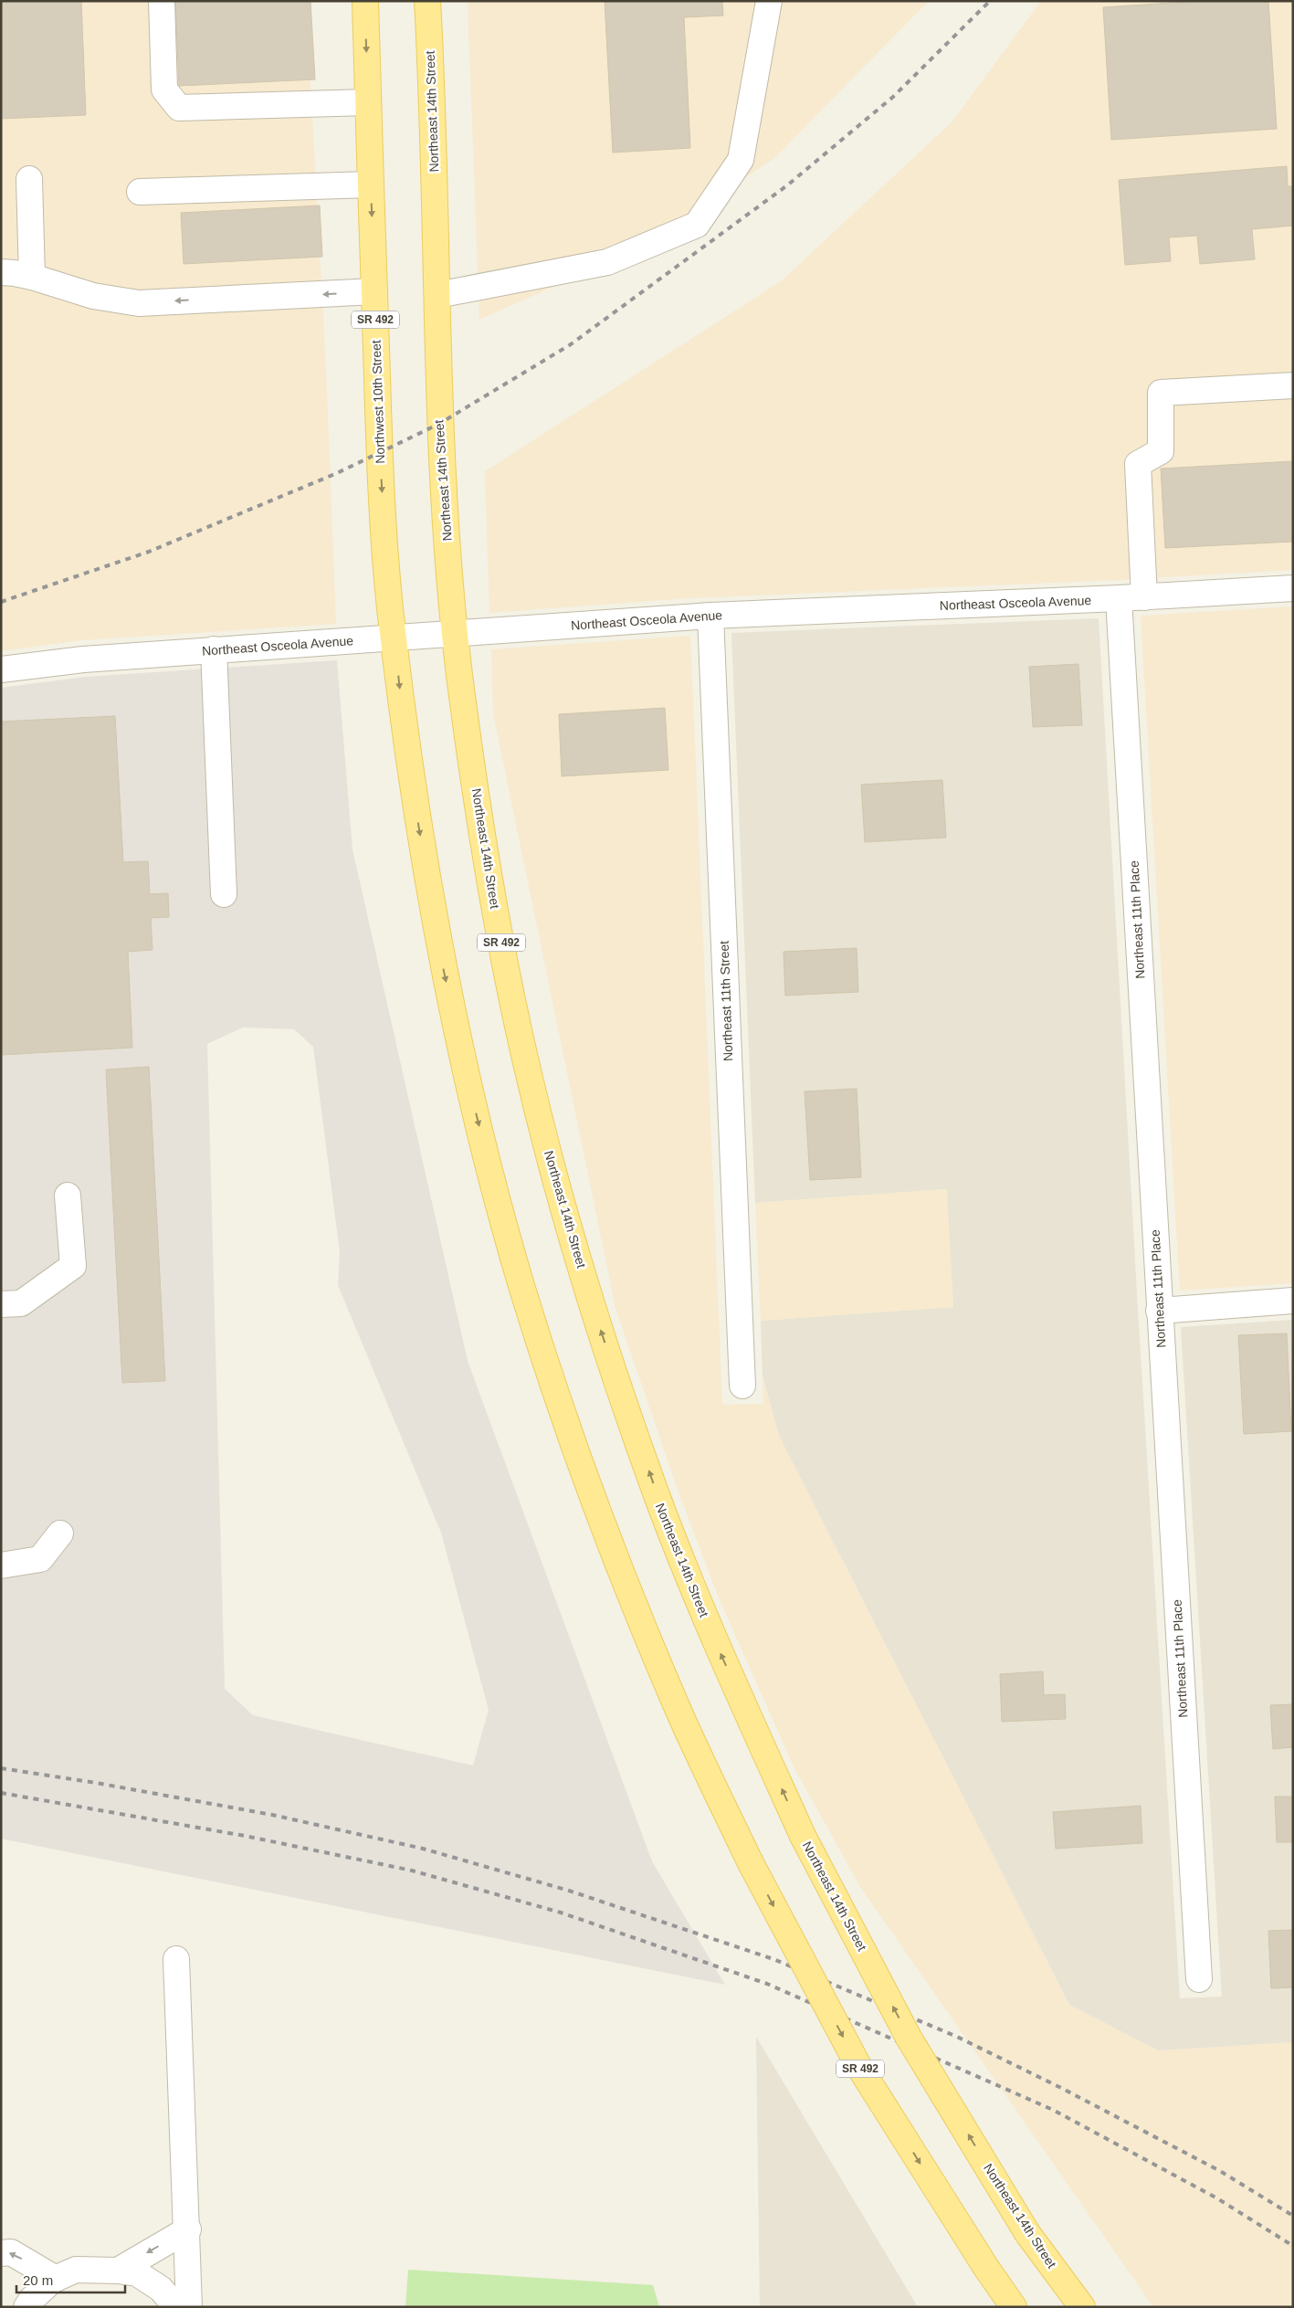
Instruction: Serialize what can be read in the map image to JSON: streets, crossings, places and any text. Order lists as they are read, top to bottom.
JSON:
{
  "streets": {
    "main road": ["Northeast 14th Street", "SR 492", "Northwest 10th Street"],
    "street": ["Northeast Osceola Avenue", "Northeast 11th Place", "Northeast 11th Street"]
  },
  "crossings": [
    ["Northeast 14th Street", "Northeast Osceola Avenue"],
    ["SR 492", "Northwest 10th Street"],
    ["SR 492", "Northeast Osceola Avenue"],
    ["Northwest 10th Street", "Northeast Osceola Avenue"],
    ["Northeast Osceola Avenue", "Northeast 11th Place"],
    ["Northeast Osceola Avenue", "Northeast 11th Street"]
  ],
  "one_way": ["Northwest 10th Street"],
  "scale_bar": "20 m"
}
